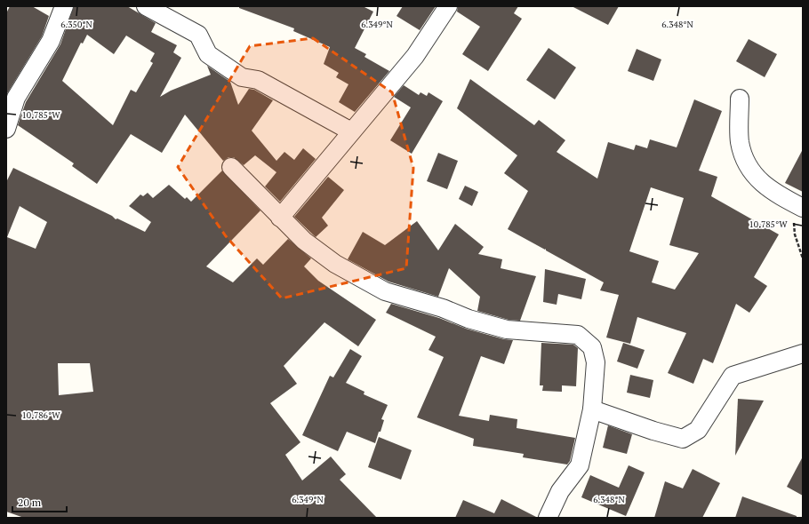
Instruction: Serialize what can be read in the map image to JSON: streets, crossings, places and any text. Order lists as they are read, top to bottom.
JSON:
{
  "scale_bar": "20 m",
  "coordinates": [
    "6.350°N",
    "6.349°N",
    "6.348°N",
    "10.785°W",
    "10.786°W"
  ]
}
